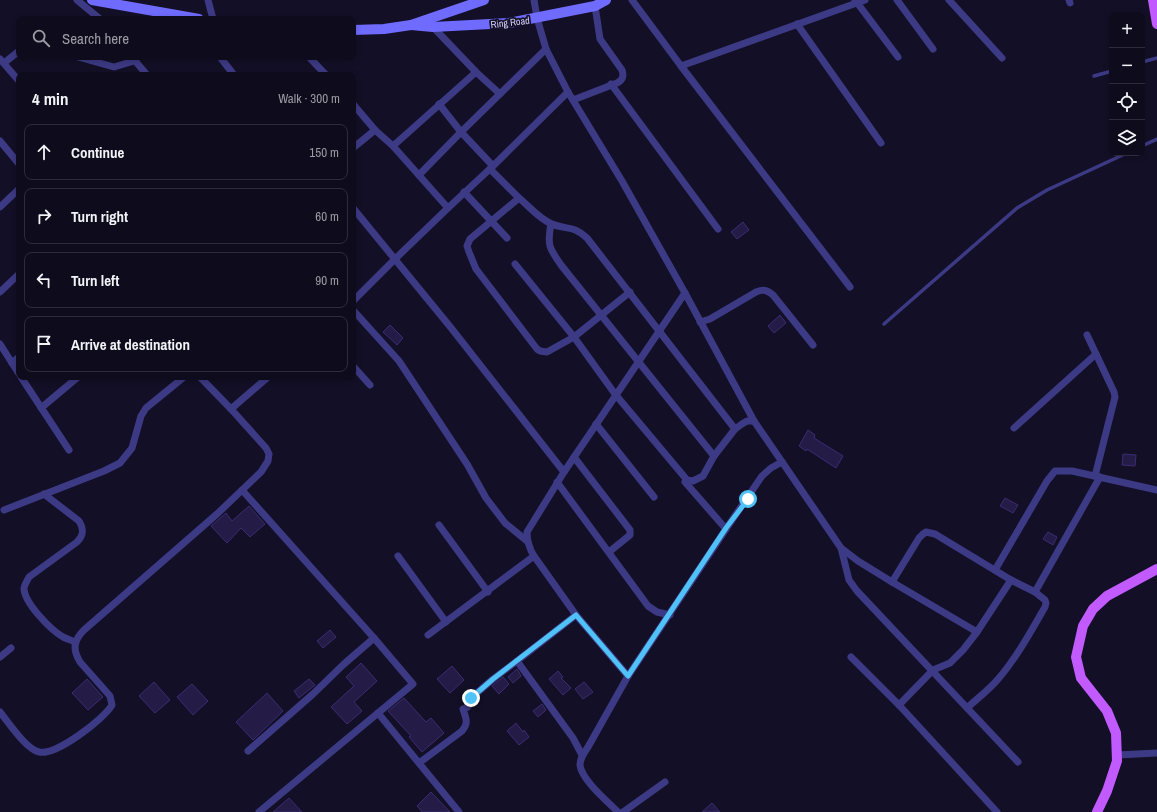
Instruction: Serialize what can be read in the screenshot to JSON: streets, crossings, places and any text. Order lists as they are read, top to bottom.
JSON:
{
  "streets": {
    "main road": ["Ring Road"]
  },
  "page": {
    "map_buttons": ["+", "−"],
    "search": "Search here",
    "heading": ["4 min", "Walk · 300 m"],
    "list": [
      ["Continue", "150 m"],
      ["Turn right", "60 m"],
      ["Turn left", "90 m"],
      "Arrive at destination"
    ]
  }
}
